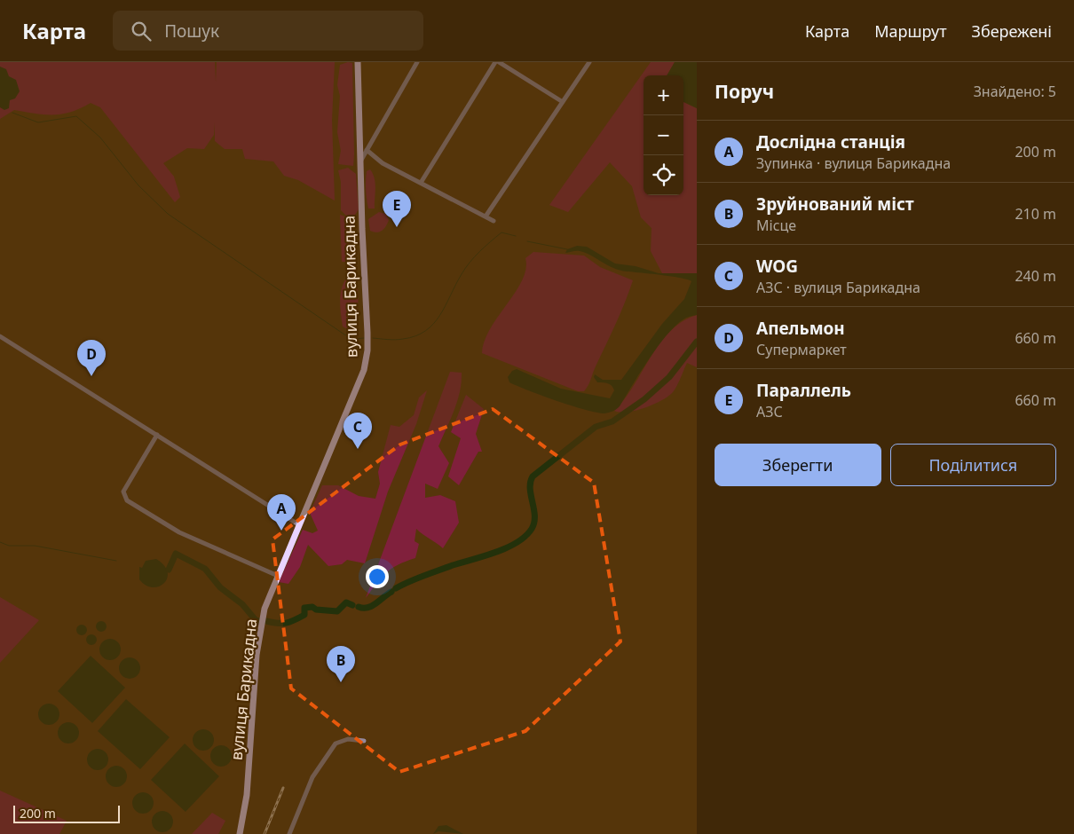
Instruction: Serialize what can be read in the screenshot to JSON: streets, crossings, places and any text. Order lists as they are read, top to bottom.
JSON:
{
  "streets": {
    "main road": ["вулиця Барикадна"]
  },
  "scale_bar": "200 m",
  "page": {
    "header": "Карта",
    "search": "Пошук",
    "nav": ["Карта", "Маршрут", "Збережені"],
    "heading": ["Поруч", "Знайдено: 5"],
    "map_buttons": ["+", "−"],
    "list": [
      {
        "mark": "A",
        "name": "Дослідна станція",
        "note": "Зупинка · вулиця Барикадна",
        "value": "200 m"
      },
      {
        "mark": "B",
        "name": "Зруйнований міст",
        "note": "Місце",
        "value": "210 m"
      },
      {
        "mark": "C",
        "name": "WOG",
        "note": "АЗС · вулиця Барикадна",
        "value": "240 m"
      },
      {
        "mark": "D",
        "name": "Апельмон",
        "note": "Супермаркет",
        "value": "660 m"
      },
      {
        "mark": "E",
        "name": "Параллель",
        "note": "АЗС",
        "value": "660 m"
      }
    ],
    "pins": [
      "E",
      "D",
      "C",
      "A",
      "B"
    ],
    "buttons": ["Зберегти", "Поділитися"],
    "scale": "200 m"
  }
}
